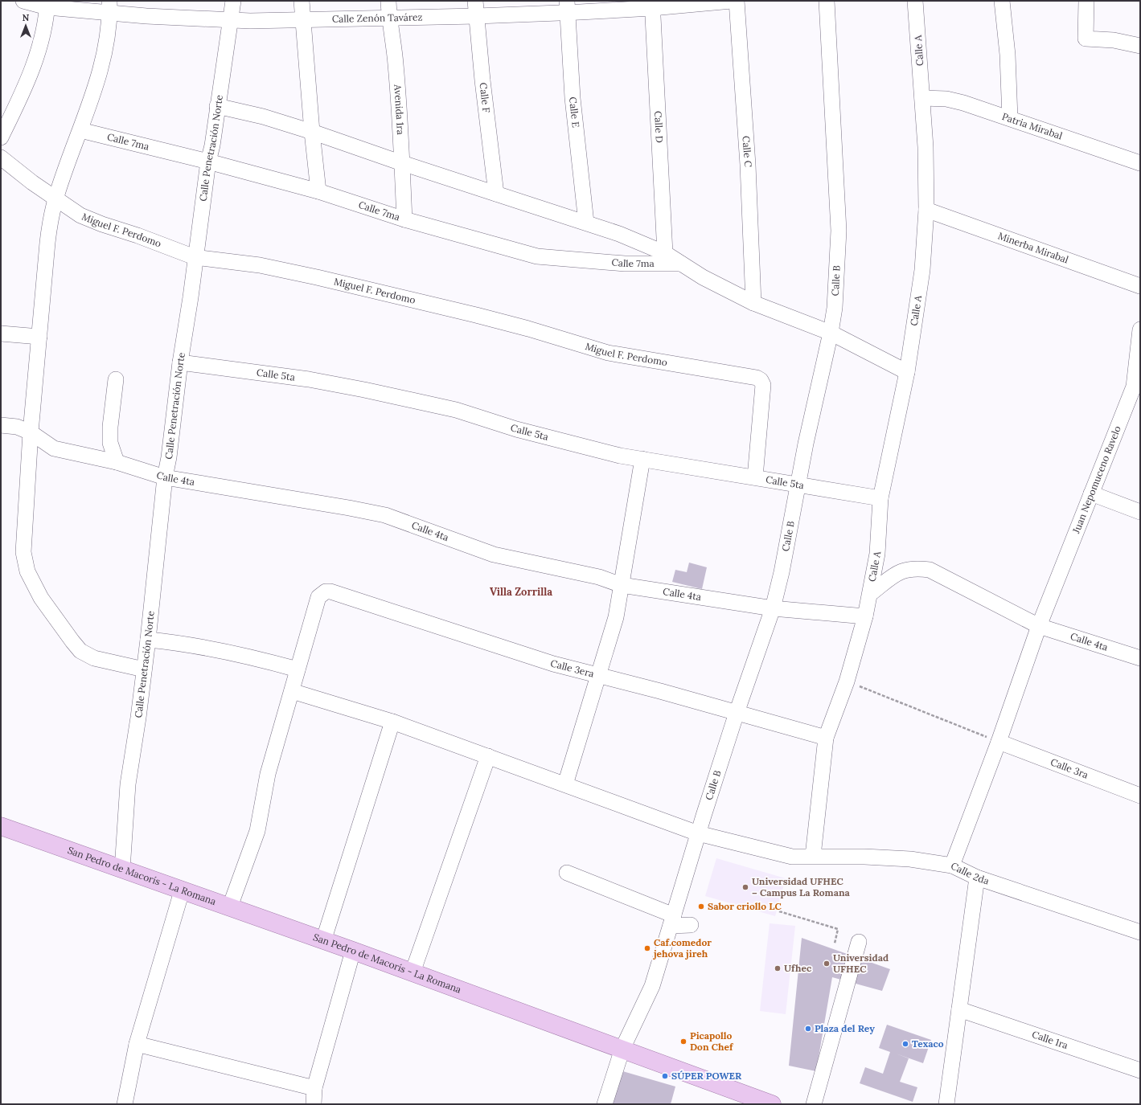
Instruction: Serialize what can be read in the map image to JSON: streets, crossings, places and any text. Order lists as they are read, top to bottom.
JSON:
{
  "streets": {
    "main road": ["San Pedro de Macorís - La Romana"],
    "street": [
      "Calle Zenón Tavárez",
      "Calle A",
      "Calle F",
      "Avenida 1ra",
      "Calle E",
      "Patria Mirabal",
      "Calle D",
      "Calle 7ma",
      "Calle Penetración Norte",
      "Calle C",
      "Miguel F. Perdomo",
      "Minerba Mirabal",
      "Calle B",
      "Calle 5ta",
      "Calle 4ta",
      "Juan Nepomuceno Ravelo",
      "Calle 3era",
      "Calle 3ra",
      "Calle 2da",
      "Calle 1ra"
    ]
  },
  "crossings": [
    ["Calle Zenón Tavárez", "Calle F"],
    ["Calle Zenón Tavárez", "Avenida 1ra"],
    ["Calle Zenón Tavárez", "Calle E"],
    ["Calle Zenón Tavárez", "Calle D"],
    ["Calle Zenón Tavárez", "Calle Penetración Norte"],
    ["Calle A", "Patria Mirabal"],
    ["Calle A", "Minerba Mirabal"],
    ["Calle A", "Calle 5ta"],
    ["Calle A", "Calle 4ta"],
    ["Calle A", "Calle 3era"],
    ["Calle A", "Calle 2da"],
    ["Avenida 1ra", "Calle 7ma"],
    ["Calle 7ma", "Calle Penetración Norte"],
    ["Calle Penetración Norte", "Miguel F. Perdomo"],
    ["Calle Penetración Norte", "Calle 5ta"],
    ["Calle Penetración Norte", "Calle 4ta"],
    ["Calle Penetración Norte", "San Pedro de Macorís - La Romana"],
    ["Miguel F. Perdomo", "Calle 5ta"],
    ["Calle B", "Calle 5ta"],
    ["Calle B", "Calle 4ta"],
    ["Calle B", "Calle 3era"],
    ["Calle B", "Calle 2da"],
    ["Calle B", "San Pedro de Macorís - La Romana"],
    ["Calle 4ta", "Juan Nepomuceno Ravelo"],
    ["Juan Nepomuceno Ravelo", "Calle 3ra"],
    ["Juan Nepomuceno Ravelo", "Calle 2da"]
  ],
  "districts": ["Villa Zorrilla"],
  "places": [
    "Universidad UFHEC – Campus La Romana",
    "Sabor criollo LC",
    "Caf.comedor jehova jireh",
    "Universidad UFHEC",
    "Ufhec",
    "Plaza del Rey",
    "Picapollo Don Chef",
    "Texaco",
    "SÚPER POWER"
  ],
  "north": "top"
}
